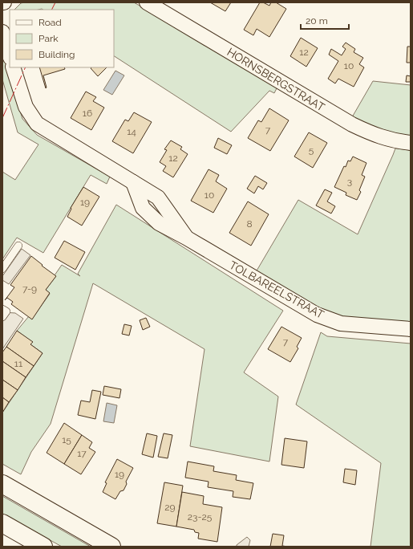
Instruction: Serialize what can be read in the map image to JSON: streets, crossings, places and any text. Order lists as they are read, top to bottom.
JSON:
{
  "streets": {
    "street": ["HORNSBERGSTRAAT", "TOLBAREELSTRAAT"]
  },
  "house_numbers": [
    "12",
    "10",
    "16",
    "7",
    "14",
    "5",
    "12",
    "3",
    "10",
    "19",
    "8",
    "7-9",
    "7",
    "11",
    "15",
    "17",
    "19",
    "29",
    "23-25"
  ],
  "legend": ["Road", "Park", "Building"],
  "scale_bar": "20 m"
}
